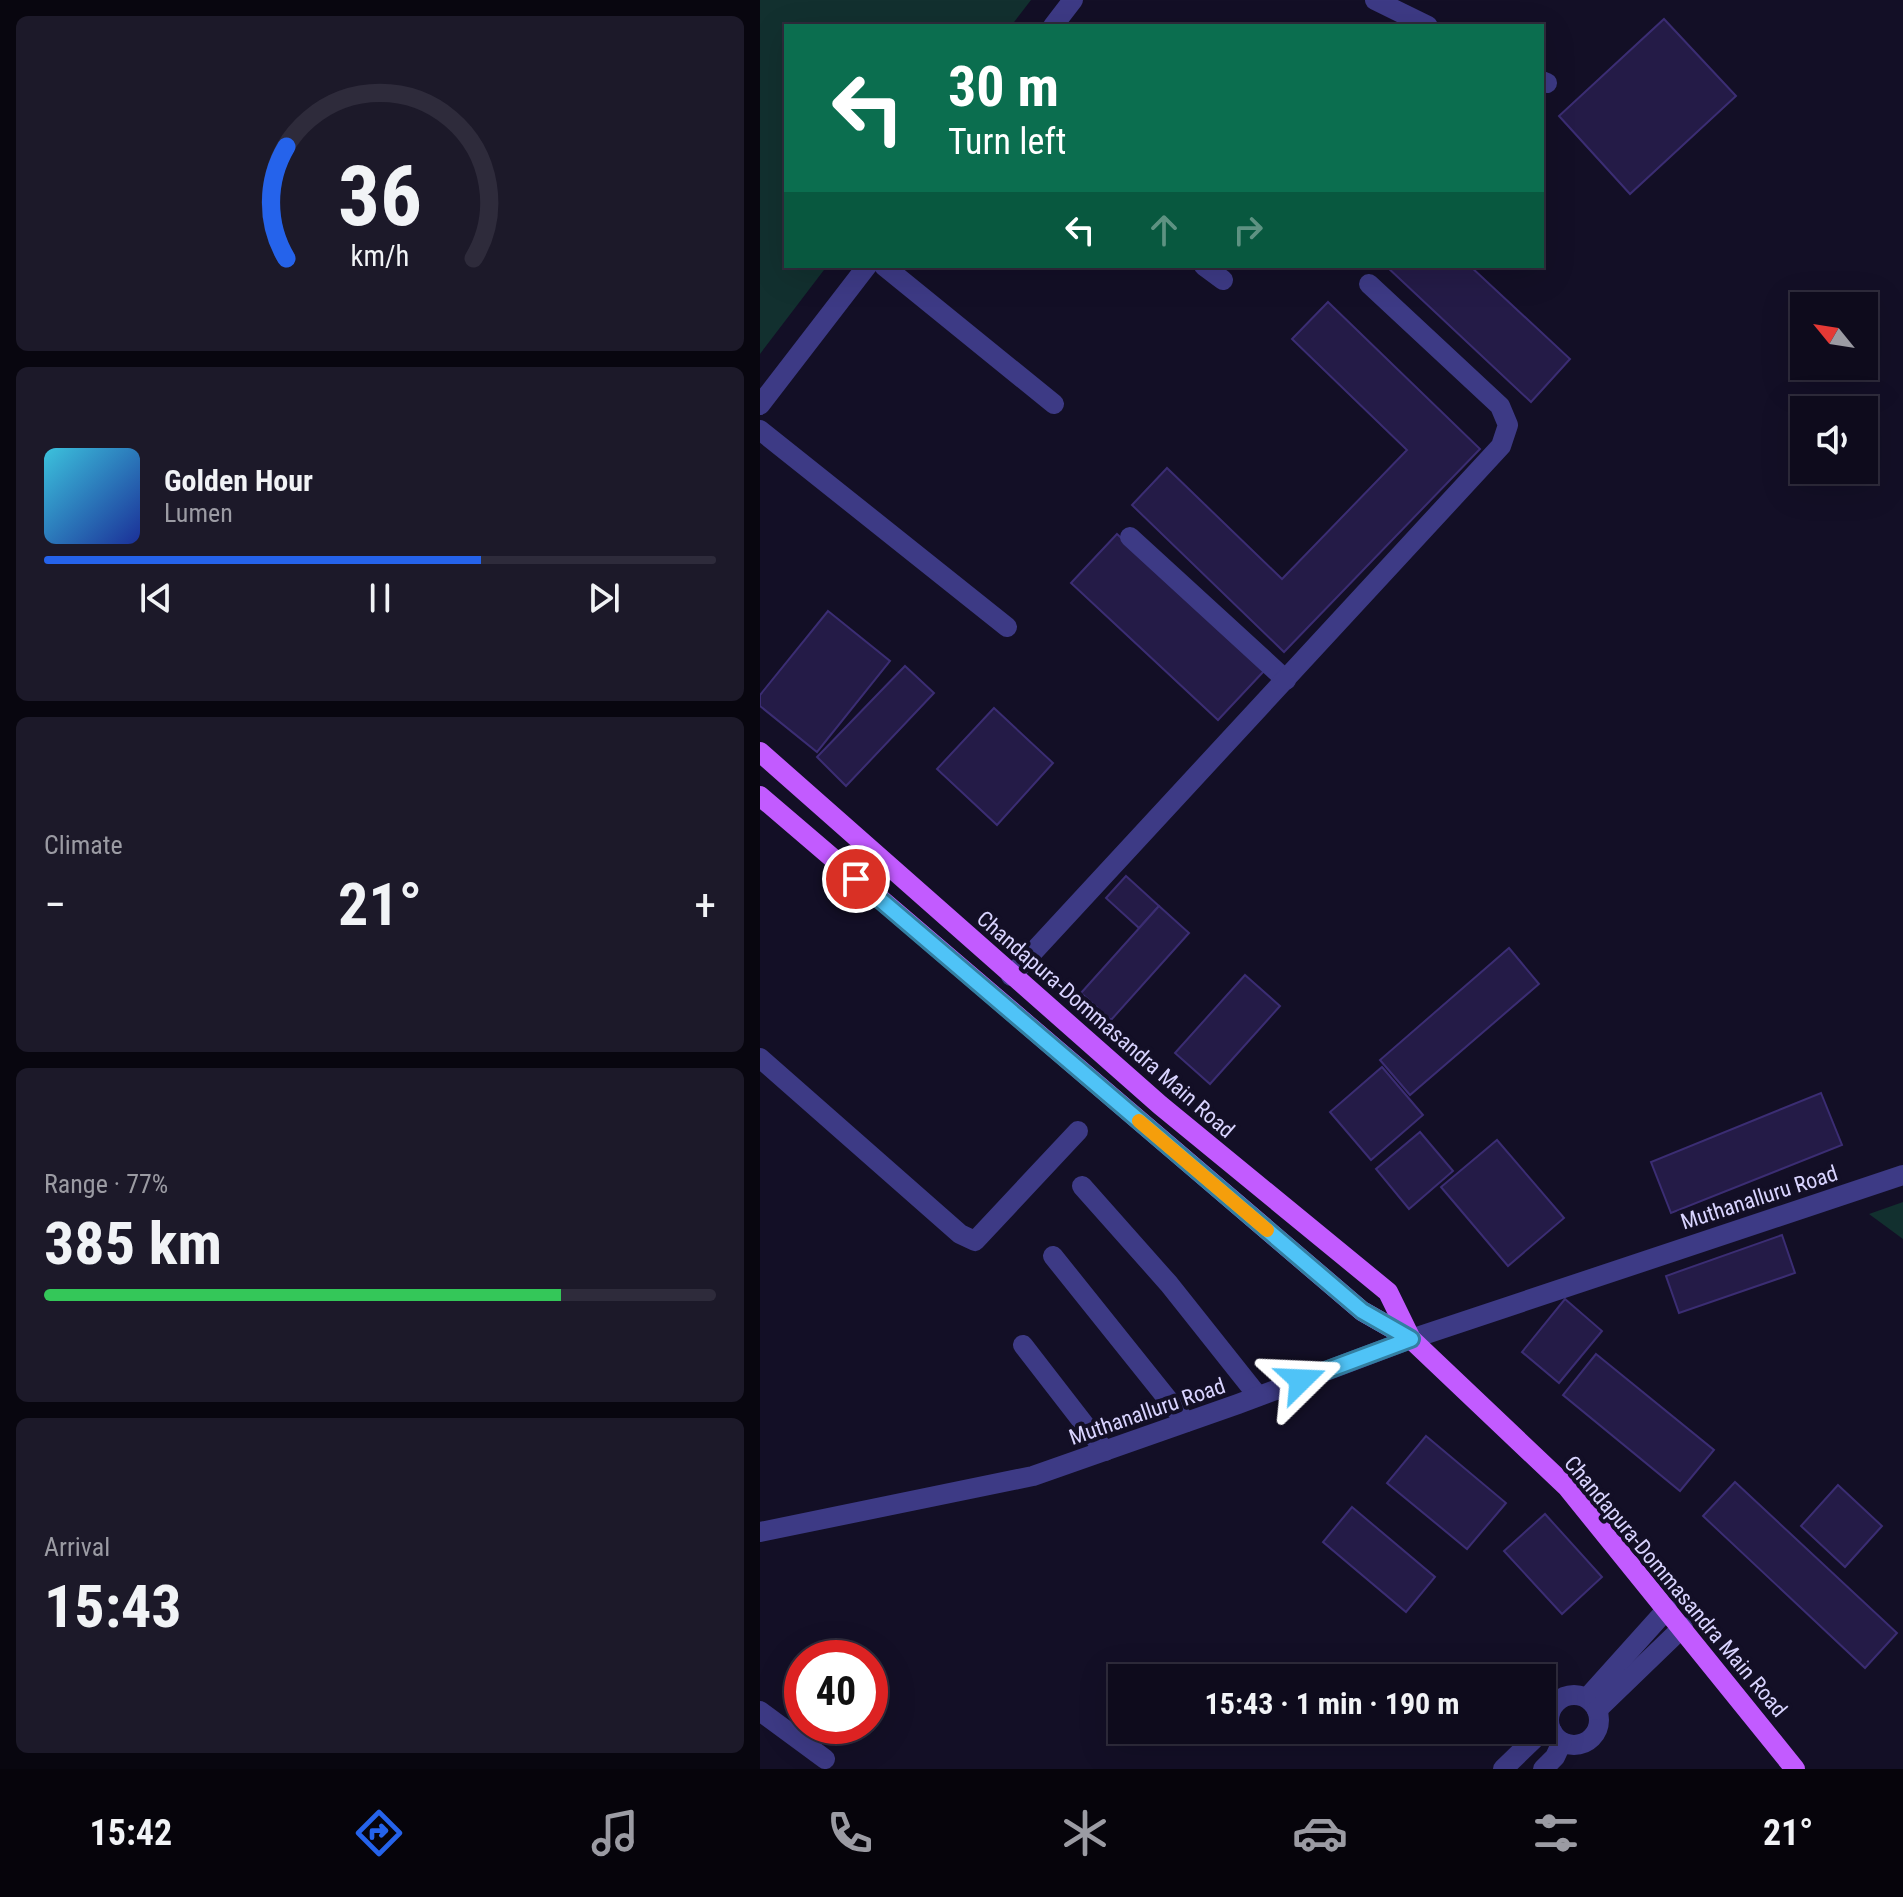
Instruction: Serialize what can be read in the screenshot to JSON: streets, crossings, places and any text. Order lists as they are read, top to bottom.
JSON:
{
  "streets": {
    "main road": ["Chandapura-Dommasandra Main Road"],
    "street": ["Muthanalluru Road"]
  },
  "crossings": [
    ["Chandapura-Dommasandra Main Road", "Muthanalluru Road"]
  ],
  "north": "top left",
  "page": {
    "turn": ["30 m", "Turn left"],
    "song": ["Golden Hour", "Lumen"],
    "tile": [
      "Climate",
      ["Range · 77%", "385 km"],
      ["Arrival", "15:43"]
    ],
    "heat": ["−", "21°", "+"],
    "limit": "40",
    "trip": "15:43 · 1 min · 190 m",
    "tabs": ["15:42", "21°"],
    "gauge": ["36", "km/h"]
  }
}
